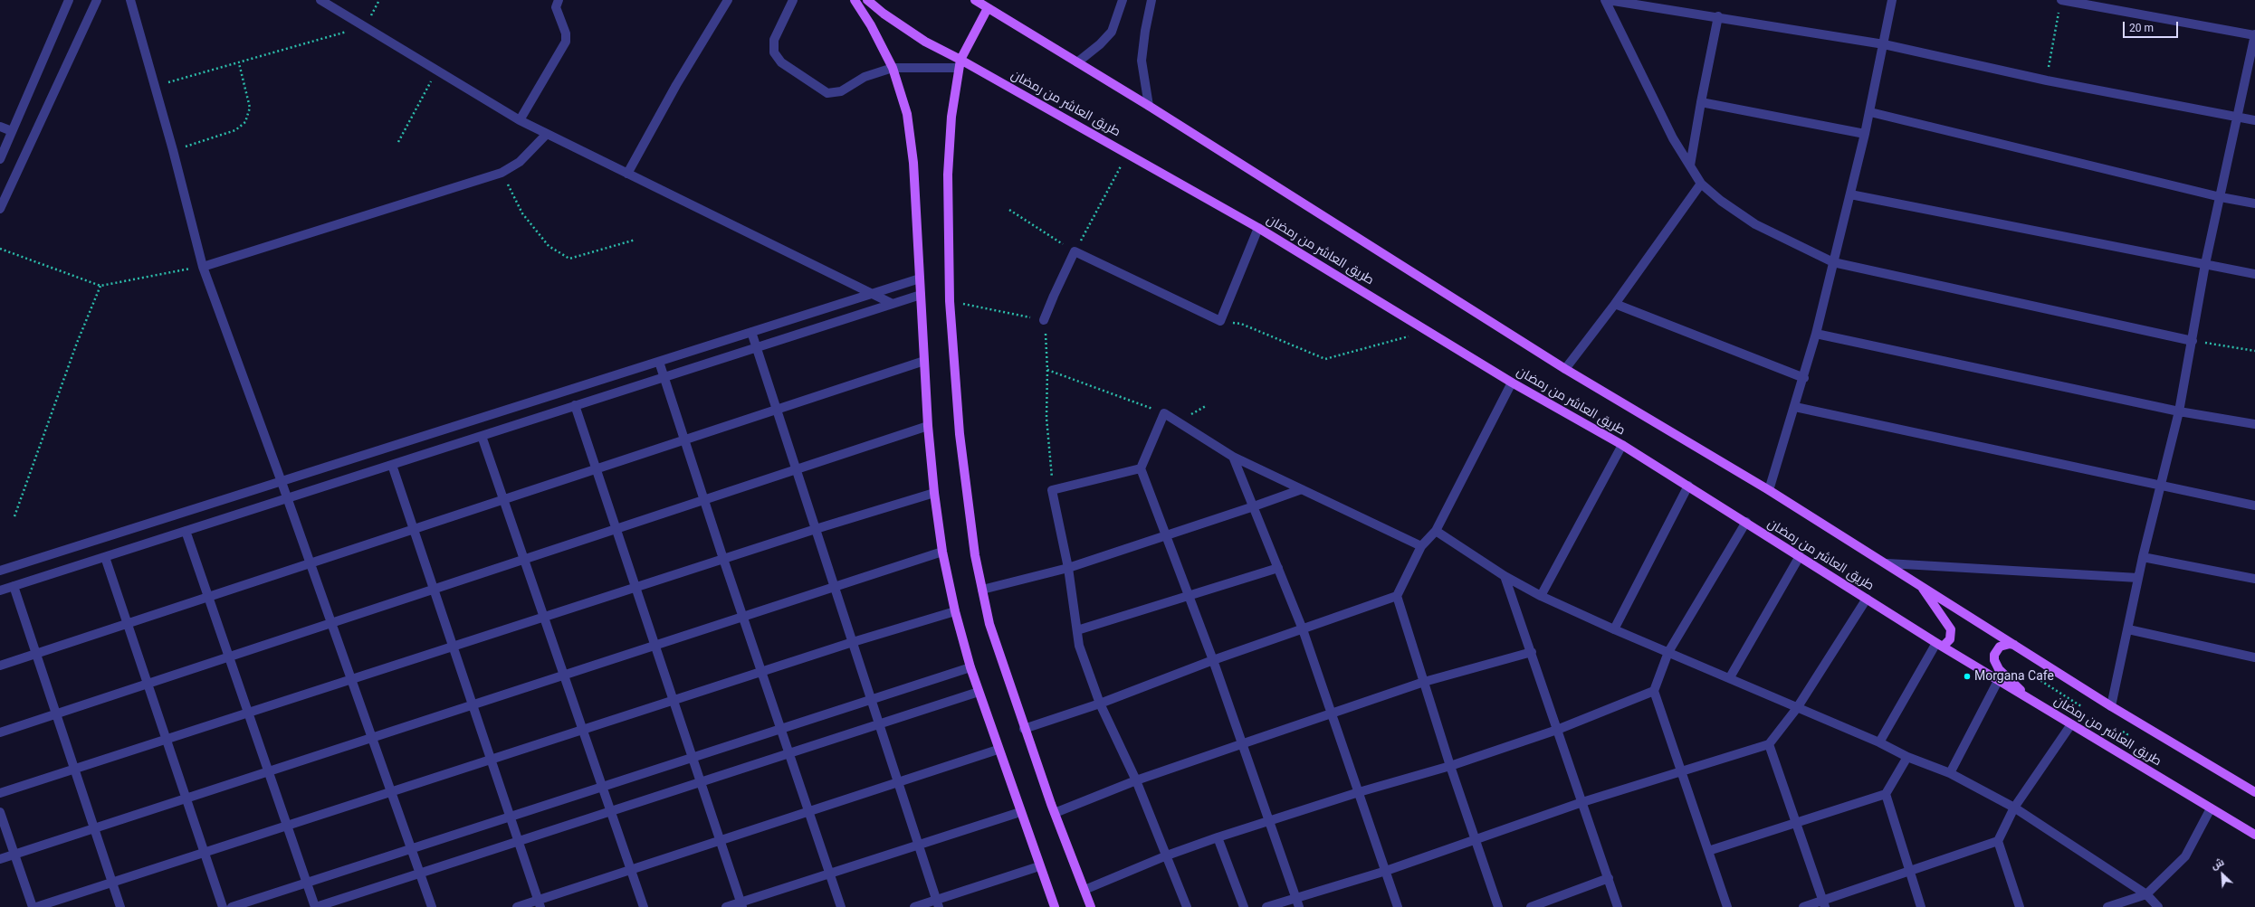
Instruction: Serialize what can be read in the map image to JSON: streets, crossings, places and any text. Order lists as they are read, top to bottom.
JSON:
{
  "streets": {
    "main road": ["طريق العاشر من رمضان"]
  },
  "places": ["Morgana Cafe"],
  "scale_bar": "20 m",
  "north": "top left"
}
